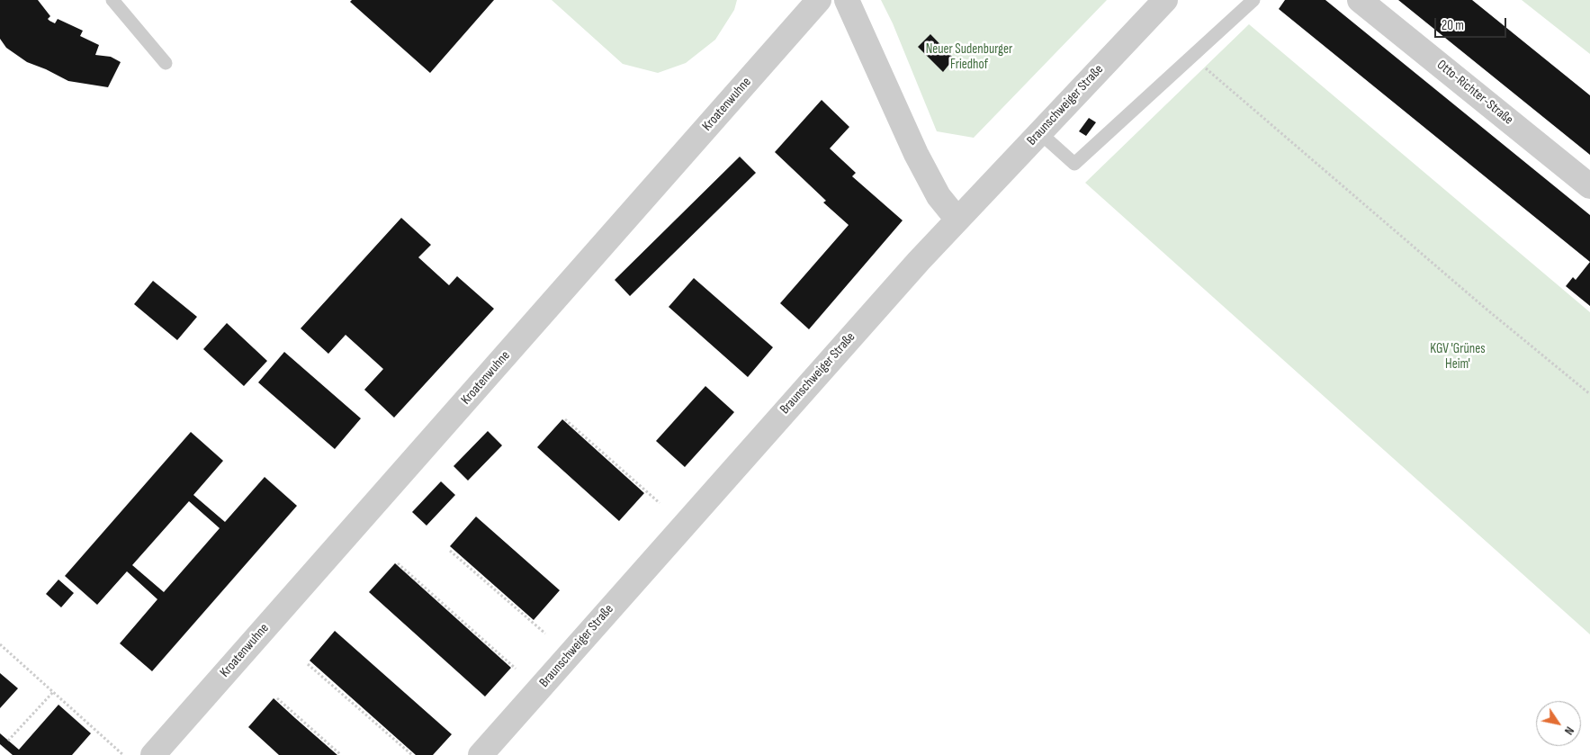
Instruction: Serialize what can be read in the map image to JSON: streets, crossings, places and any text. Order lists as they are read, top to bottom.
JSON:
{
  "streets": {
    "street": ["Otto-Richter-Straße", "Kroatenwuhne", "Braunschweiger Straße"]
  },
  "parks": ["Neuer Sudenburger Friedhof", "KGV 'Grünes Heim'"],
  "scale_bar": "20 m",
  "north": "bottom right"
}
